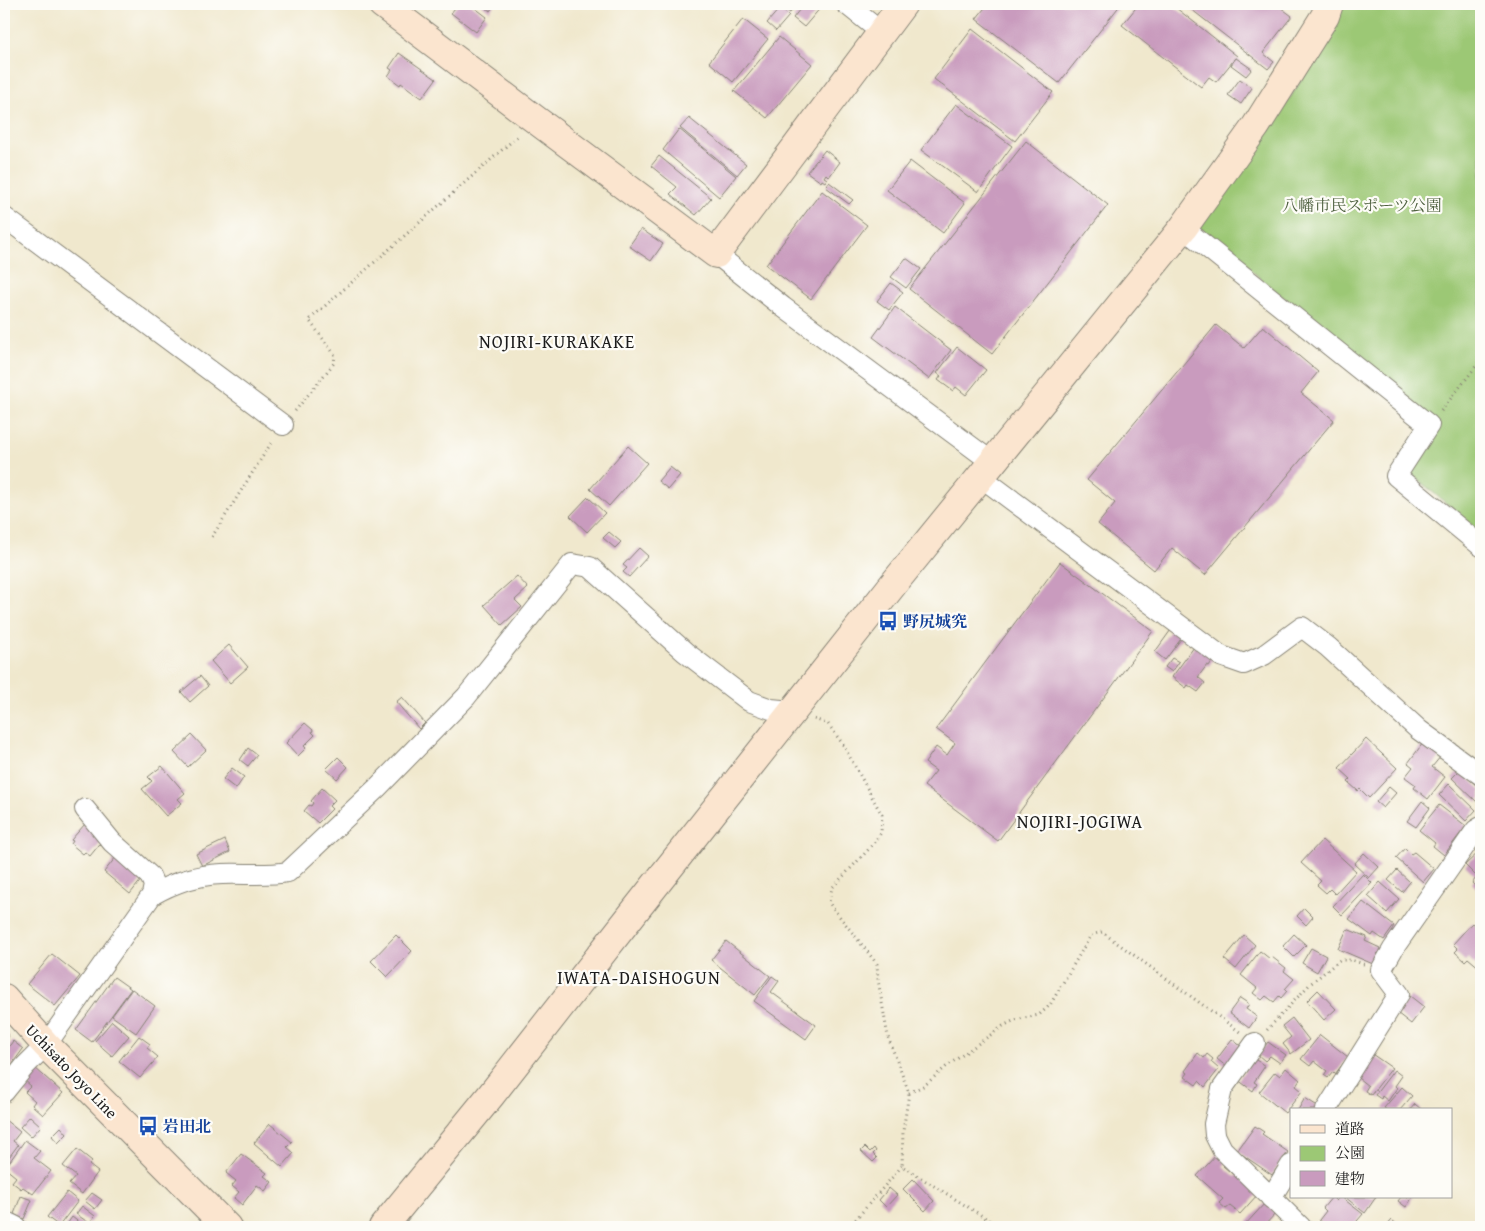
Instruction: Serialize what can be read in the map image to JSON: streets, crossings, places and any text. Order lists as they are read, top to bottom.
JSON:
{
  "streets": {
    "street": ["Uchisato Joyo Line"]
  },
  "districts": ["NOJIRI-KURAKAKE", "NOJIRI-JOGIWA", "IWATA-DAISHOGUN"],
  "parks": ["八幡市民スポーツ公園"],
  "places": {
    "bus stop": ["野尻城究", "岩田北"]
  },
  "legend": ["道路", "公園", "建物"]
}
